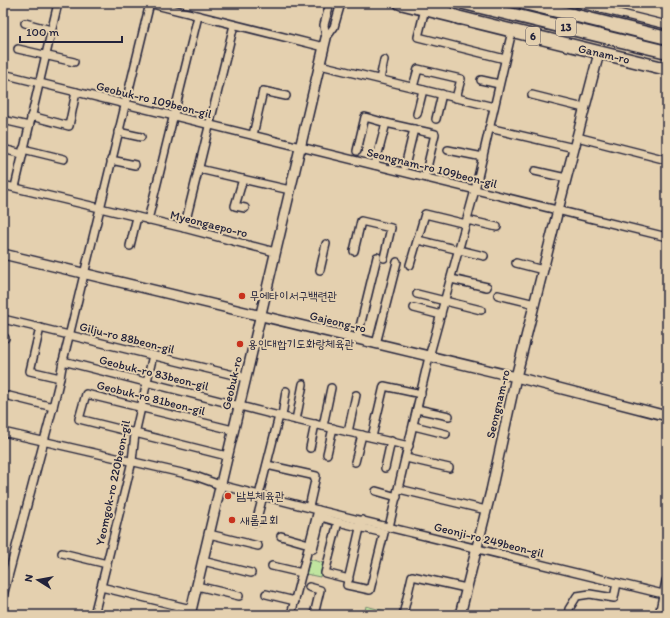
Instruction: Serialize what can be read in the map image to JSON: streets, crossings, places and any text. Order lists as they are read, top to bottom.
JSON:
{
  "streets": {
    "main road": ["13", "6", "Ganam-ro"],
    "street": [
      "Geobuk-ro 109beon-gil",
      "Seongnam-ro 109beon-gil",
      "Myeongaepo-ro",
      "Gajeong-ro",
      "Gilju-ro 88beon-gil",
      "Geobuk-ro 83beon-gil",
      "Geobuk-ro",
      "Geobuk-ro 81beon-gil",
      "Seongnam-ro",
      "Yeomgok-ro 220beon-gil",
      "Geonji-ro 249beon-gil"
    ]
  },
  "crossings": [
    ["Ganam-ro", "Seongnam-ro"],
    ["Geobuk-ro 109beon-gil", "Seongnam-ro 109beon-gil"],
    ["Geobuk-ro 109beon-gil", "Geobuk-ro"],
    ["Seongnam-ro 109beon-gil", "Geobuk-ro"],
    ["Seongnam-ro 109beon-gil", "Seongnam-ro"],
    ["Myeongaepo-ro", "Geobuk-ro"],
    ["Gajeong-ro", "Geobuk-ro"],
    ["Gajeong-ro", "Seongnam-ro"],
    ["Gilju-ro 88beon-gil", "Geobuk-ro"],
    ["Gilju-ro 88beon-gil", "Yeomgok-ro 220beon-gil"],
    ["Geobuk-ro 83beon-gil", "Geobuk-ro"],
    ["Geobuk-ro 83beon-gil", "Yeomgok-ro 220beon-gil"],
    ["Geobuk-ro", "Geobuk-ro 81beon-gil"],
    ["Geobuk-ro", "Yeomgok-ro 220beon-gil"],
    ["Geobuk-ro", "Geonji-ro 249beon-gil"],
    ["Geobuk-ro 81beon-gil", "Yeomgok-ro 220beon-gil"],
    ["Seongnam-ro", "Geonji-ro 249beon-gil"],
    ["Yeomgok-ro 220beon-gil", "Geonji-ro 249beon-gil"]
  ],
  "places": [
    "무에타이서구백련관",
    "용인대합기도화랑체육관",
    "남부체육관",
    "새롬교회"
  ],
  "scale_bar": "100 m",
  "north": "left"
}
